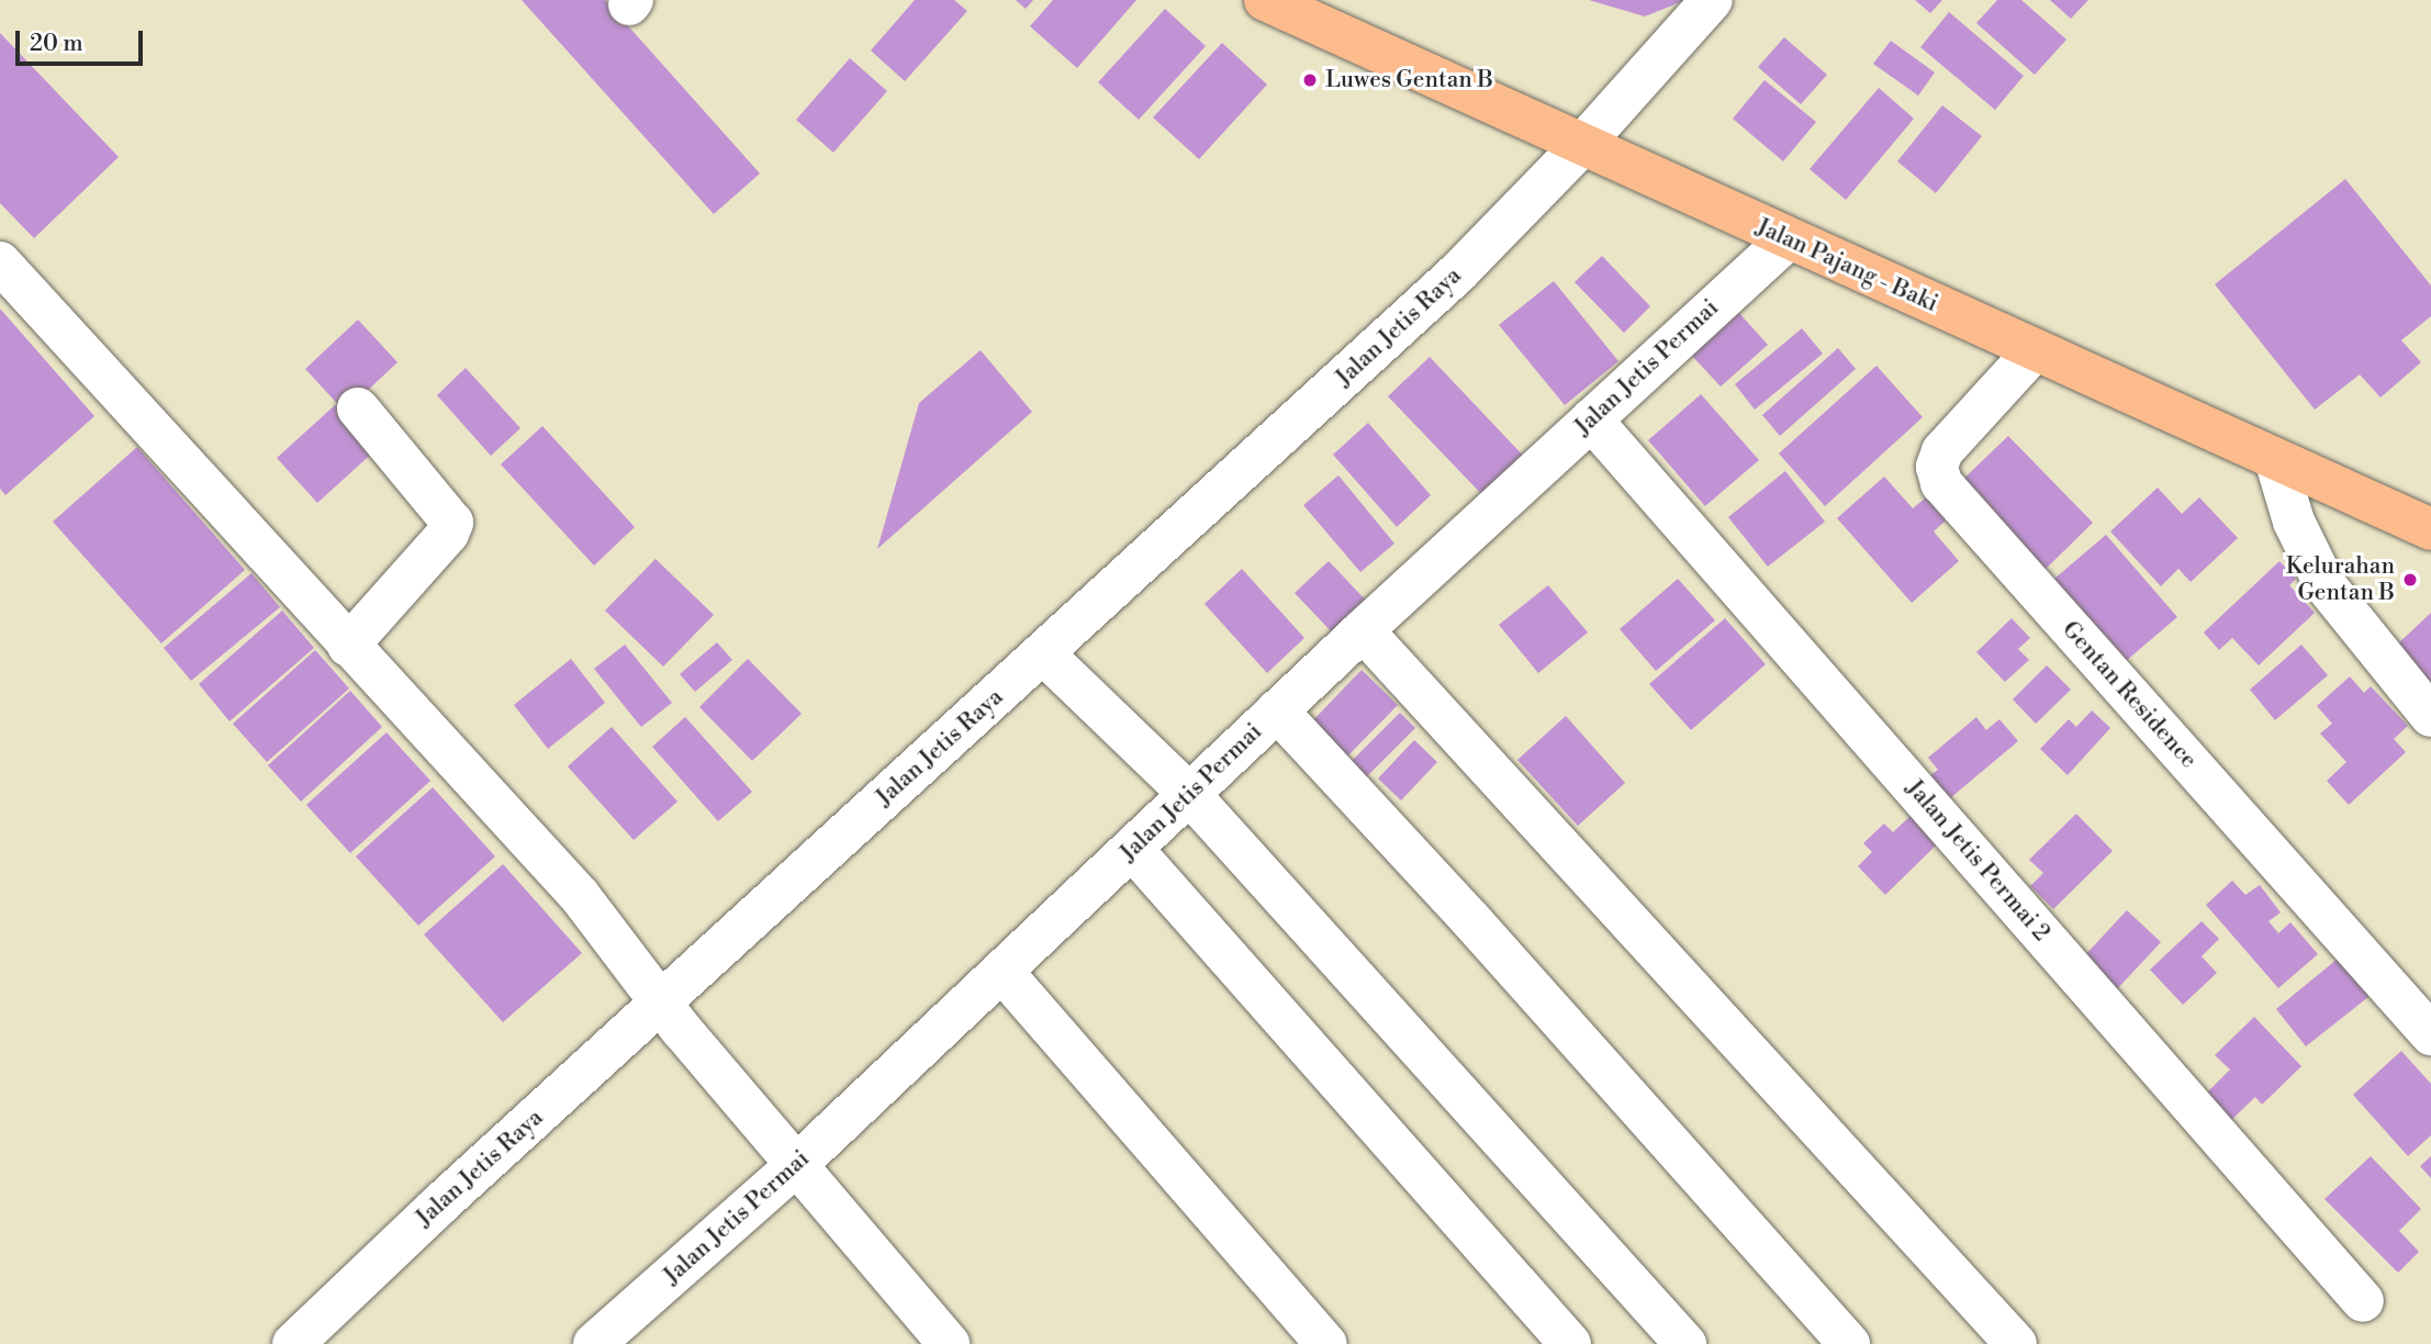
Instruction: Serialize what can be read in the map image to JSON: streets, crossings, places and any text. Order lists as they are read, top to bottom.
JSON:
{
  "streets": {
    "main road": ["Jalan Pajang - Baki"],
    "street": [
      "Jalan Jetis Raya",
      "Jalan Jetis Permai",
      "Gentan Residence",
      "Jalan Jetis Permai 2"
    ]
  },
  "crossings": [
    ["Jalan Pajang - Baki", "Jalan Jetis Raya"],
    ["Jalan Pajang - Baki", "Jalan Jetis Permai"],
    ["Jalan Pajang - Baki", "Gentan Residence"],
    ["Jalan Jetis Permai", "Jalan Jetis Permai 2"]
  ],
  "places": ["Luwes Gentan B", "Kelurahan Gentan B"],
  "scale_bar": "20 m"
}
